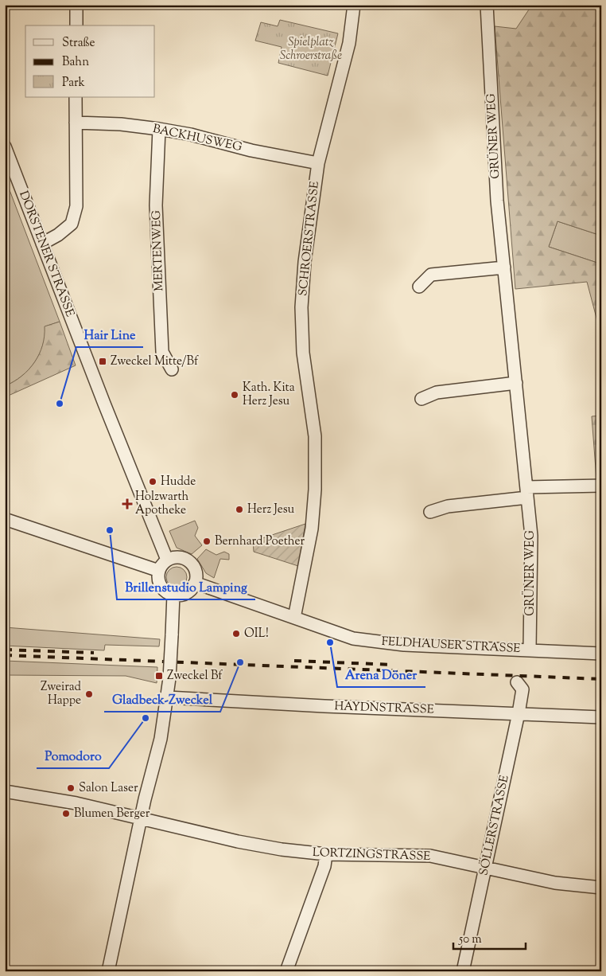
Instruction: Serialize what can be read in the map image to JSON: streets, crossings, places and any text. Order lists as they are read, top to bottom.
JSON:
{
  "streets": {
    "street": [
      "GRÜNER WEG",
      "BACKHUSWEG",
      "SCHROERSTRASSE",
      "MERTENWEG",
      "DORSTENER STRASSE",
      "FELDHAUSER STRASSE",
      "HAYDNSTRASSE",
      "SÖLLERSTRASSE",
      "LORTZINGSTRASSE"
    ]
  },
  "crossings": [
    ["GRÜNER WEG", "FELDHAUSER STRASSE"],
    ["BACKHUSWEG", "SCHROERSTRASSE"],
    ["BACKHUSWEG", "MERTENWEG"],
    ["SCHROERSTRASSE", "FELDHAUSER STRASSE"],
    ["DORSTENER STRASSE", "FELDHAUSER STRASSE"],
    ["HAYDNSTRASSE", "SÖLLERSTRASSE"],
    ["SÖLLERSTRASSE", "LORTZINGSTRASSE"]
  ],
  "parks": ["Spielplatz Schroerstraße"],
  "places": {
    "transit": ["Zweckel Mitte/Bf", "Zweckel Bf"],
    "other": [
      "Kath. Kita Herz Jesu",
      "Hair Line",
      "Hudde",
      "Herz Jesu",
      "Brillenstudio Lamping",
      "Bernhard Poether",
      "OIL!",
      "Arena Döner",
      "Gladbeck-Zweckel",
      "Zweirad Happe",
      "Pomodoro",
      "Salon Laser",
      "Blumen Berger"
    ],
    "health": ["Holzwarth Apotheke"]
  },
  "legend": ["Straße", "Bahn", "Park"],
  "scale_bar": "50 m"
}
